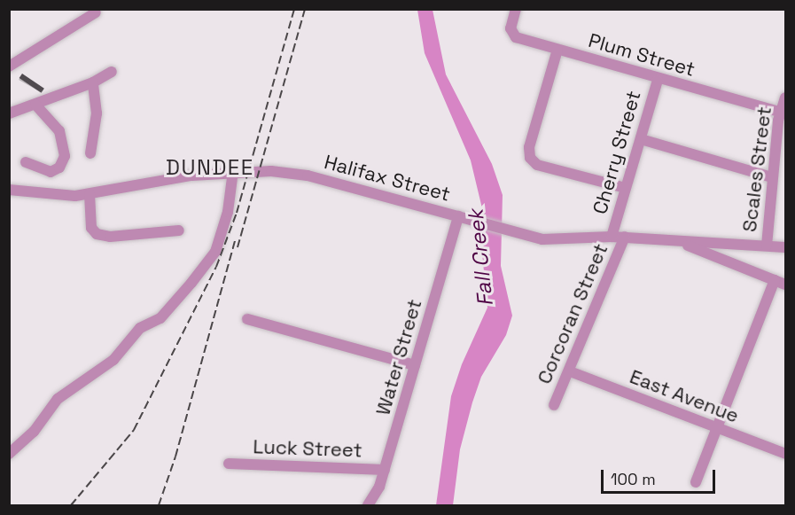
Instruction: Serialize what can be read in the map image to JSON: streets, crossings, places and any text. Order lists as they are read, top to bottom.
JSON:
{
  "streets": {
    "street": [
      "Plum Street",
      "Cherry Street",
      "Scales Street",
      "Halifax Street",
      "Corcoran Street",
      "Water Street",
      "East Avenue",
      "Luck Street"
    ]
  },
  "crossings": [
    ["Plum Street", "Cherry Street"],
    ["Plum Street", "Scales Street"],
    ["Cherry Street", "Halifax Street"],
    ["Scales Street", "Halifax Street"],
    ["Halifax Street", "Corcoran Street"],
    ["Halifax Street", "Water Street"],
    ["Corcoran Street", "East Avenue"],
    ["Water Street", "Luck Street"]
  ],
  "districts": ["DUNDEE"],
  "water": ["Fall Creek"],
  "scale_bar": "100 m"
}
